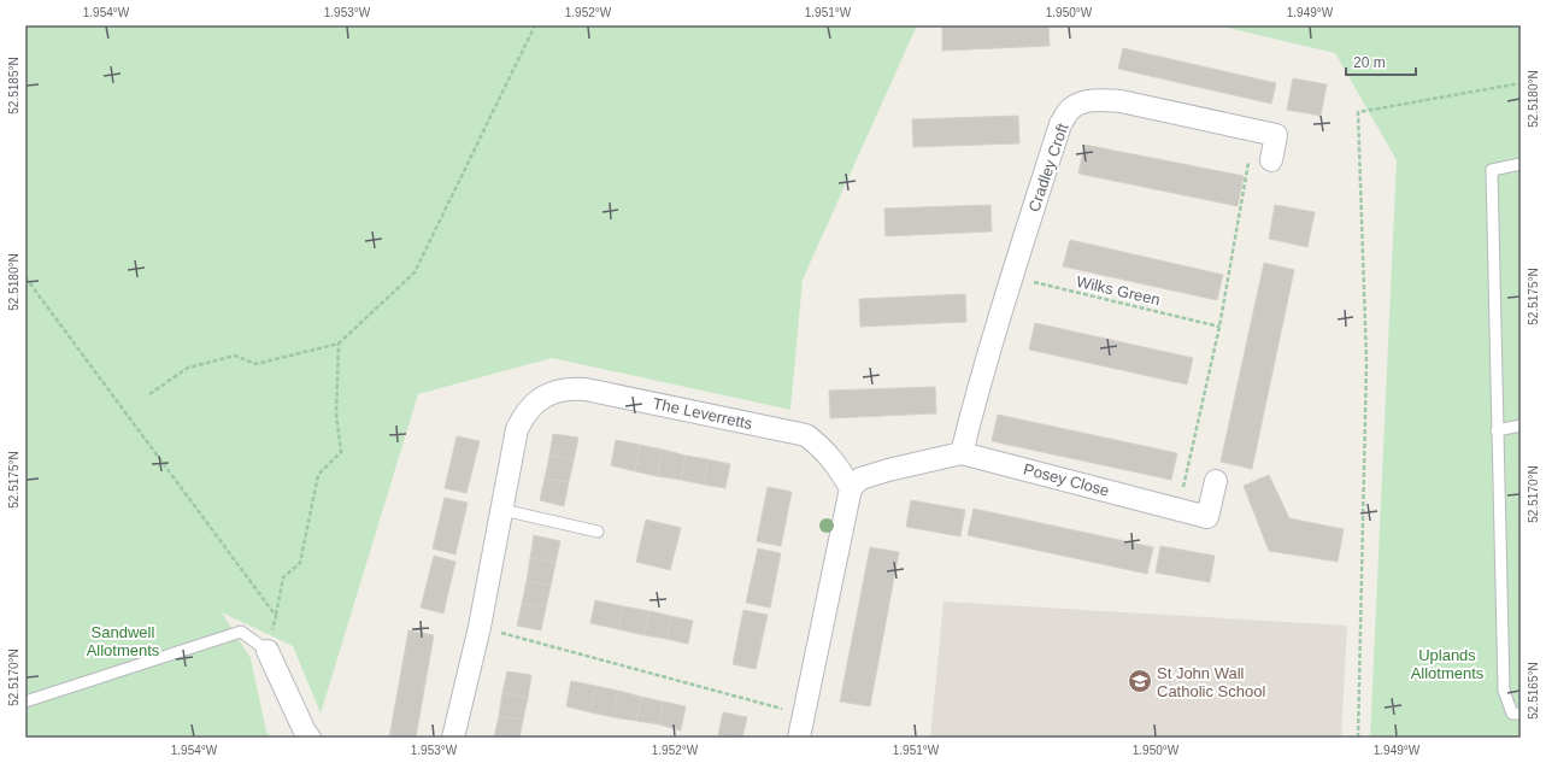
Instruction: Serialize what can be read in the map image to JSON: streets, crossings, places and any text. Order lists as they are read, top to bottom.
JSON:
{
  "streets": {
    "street": ["Cradley Croft", "The Leverretts", "Posey Close"],
    "path": ["Wilks Green"]
  },
  "crossings": [
    ["Cradley Croft", "Wilks Green"],
    ["Cradley Croft", "Posey Close"],
    ["The Leverretts", "Posey Close"]
  ],
  "parks": ["Sandwell Allotments", "Uplands Allotments"],
  "places": {
    "school or university": ["St John Wall Catholic School"]
  },
  "scale_bar": "20 m",
  "coordinates": [
    "1.954°W",
    "1.953°W",
    "1.952°W",
    "1.951°W",
    "1.950°W",
    "1.949°W",
    "52.5185°N",
    "52.5180°N",
    "52.5175°N",
    "52.5170°N",
    "52.5165°N"
  ]
}
